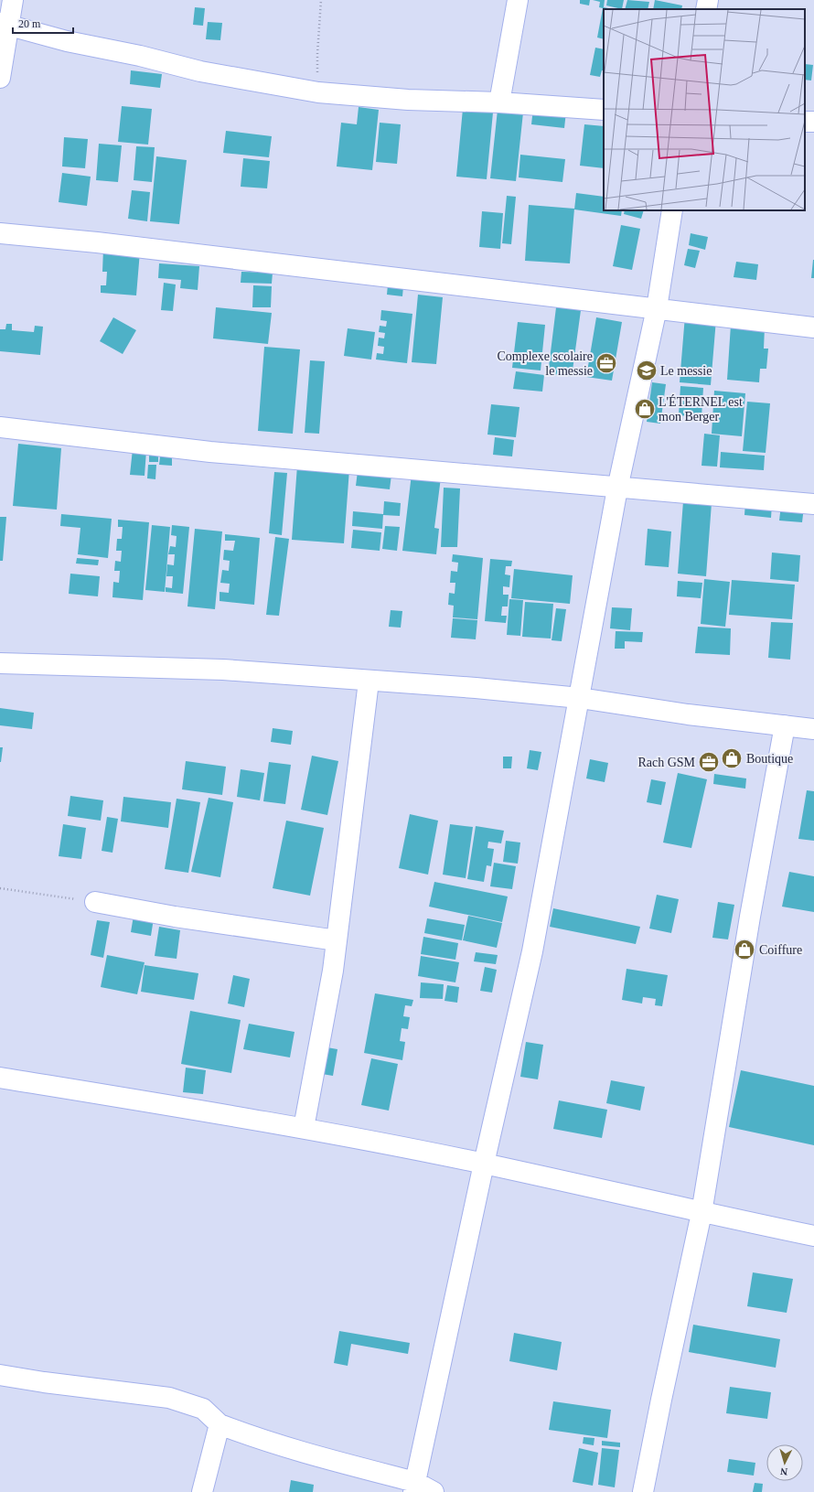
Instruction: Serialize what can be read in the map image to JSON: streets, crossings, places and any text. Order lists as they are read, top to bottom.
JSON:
{
  "places": {
    "office": ["Complexe scolaire le messie", "Rach GSM"],
    "school or university": ["Le messie"],
    "shop": ["L'ÉTERNEL est mon Berger", "Boutique", "Coiffure"]
  },
  "scale_bar": "20 m",
  "north": "bottom"
}
